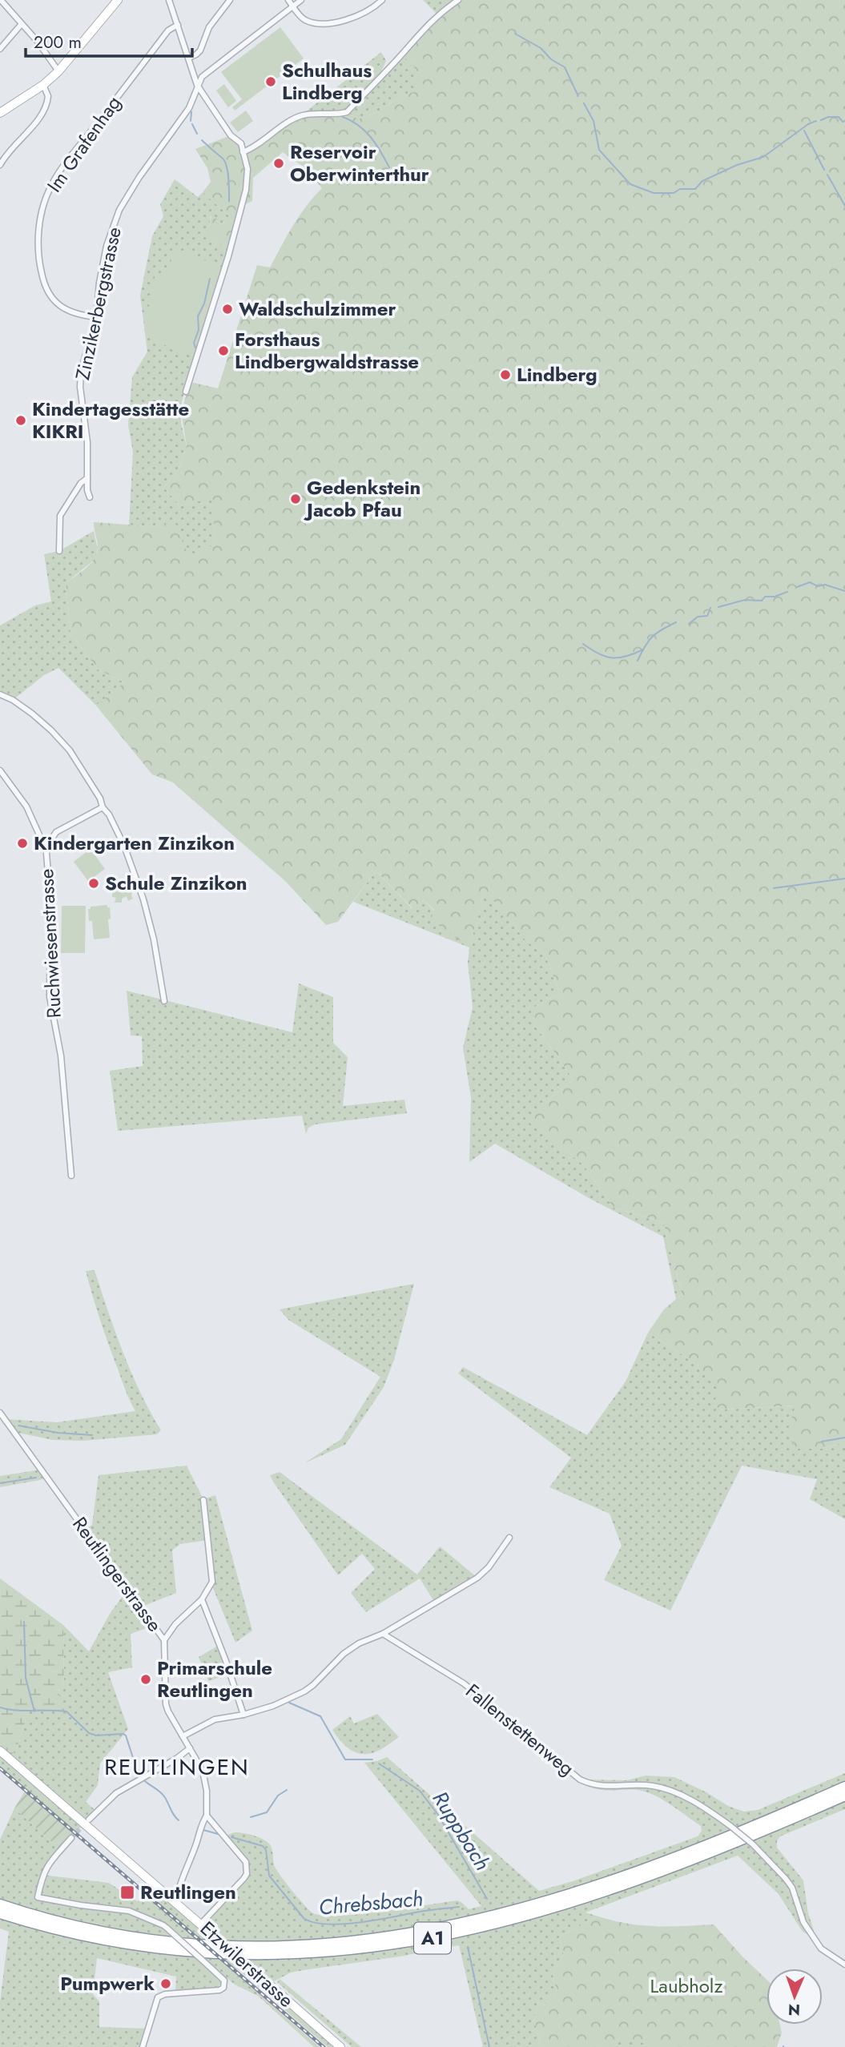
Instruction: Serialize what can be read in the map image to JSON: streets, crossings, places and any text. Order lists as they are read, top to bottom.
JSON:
{
  "streets": {
    "highway": ["A1"],
    "main road": ["Etzwilerstrasse"],
    "street": [
      "Im Grafenhag",
      "Zinzikerbergstrasse",
      "Ruchwiesenstrasse",
      "Reutlingerstrasse",
      "Fallenstettenweg"
    ]
  },
  "crossings": [
    ["Im Grafenhag", "Zinzikerbergstrasse"]
  ],
  "districts": ["REUTLINGEN"],
  "water": ["Ruppbach", "Chrebsbach"],
  "parks": ["Laubholz"],
  "places": {
    "other": [
      "Schulhaus Lindberg",
      "Reservoir Oberwinterthur",
      "Waldschulzimmer",
      "Forsthaus Lindbergwaldstrasse",
      "Lindberg",
      "Kindertagesstätte KIKRI",
      "Gedenkstein Jacob Pfau",
      "Kindergarten Zinzikon",
      "Schule Zinzikon",
      "Primarschule Reutlingen",
      "Pumpwerk"
    ],
    "transit": ["Reutlingen"]
  },
  "scale_bar": "200 m",
  "north": "bottom"
}
